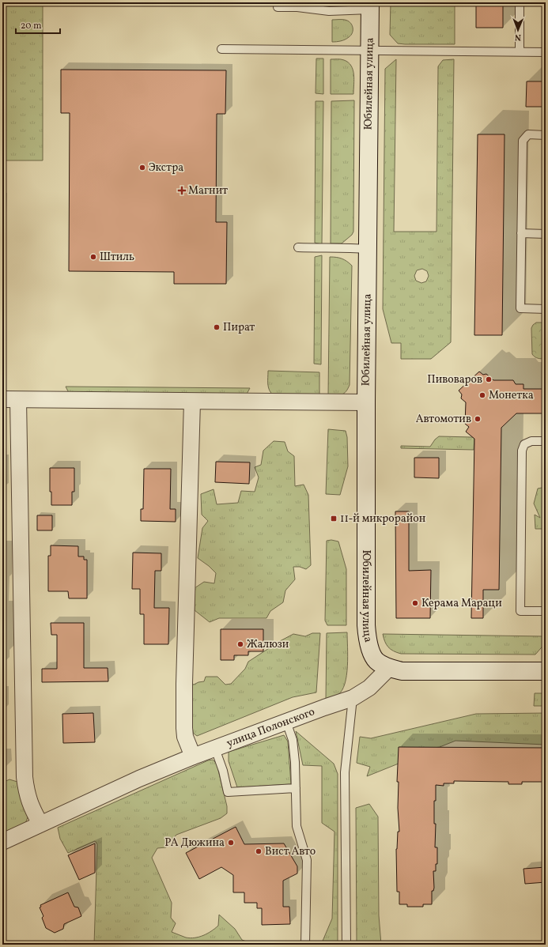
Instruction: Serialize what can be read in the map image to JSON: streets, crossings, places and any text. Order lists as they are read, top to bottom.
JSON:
{
  "streets": {
    "main road": ["Юбилейная улица"],
    "street": ["улица Полонского"]
  },
  "crossings": [
    ["Юбилейная улица", "улица Полонского"]
  ],
  "places": {
    "other": [
      "Экстра",
      "Штиль",
      "Пират",
      "Пивоваров",
      "Монетка",
      "Автомотив",
      "Керама Мараци",
      "Жалюзи",
      "РА Дюжина",
      "Вист Авто"
    ],
    "health": ["Магнит"],
    "transit": ["11-й микрорайон"]
  },
  "scale_bar": "20 m",
  "north": "bottom"
}
